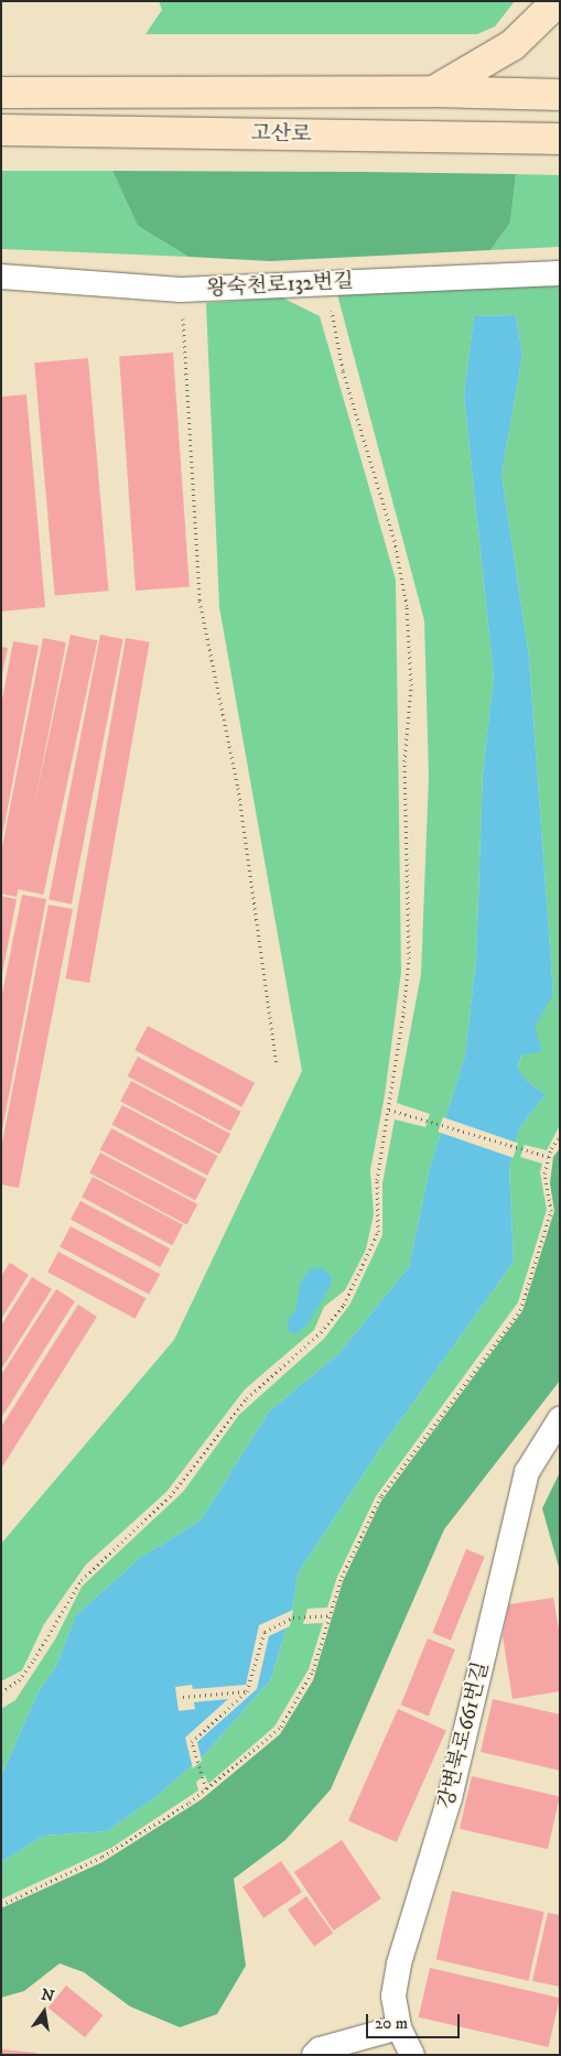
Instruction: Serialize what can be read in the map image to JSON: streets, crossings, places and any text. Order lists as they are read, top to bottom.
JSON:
{
  "streets": {
    "street": ["고산로", "왕숙천로132번길", "강변북로661번길"]
  },
  "scale_bar": "20 m",
  "north": "top"
}
